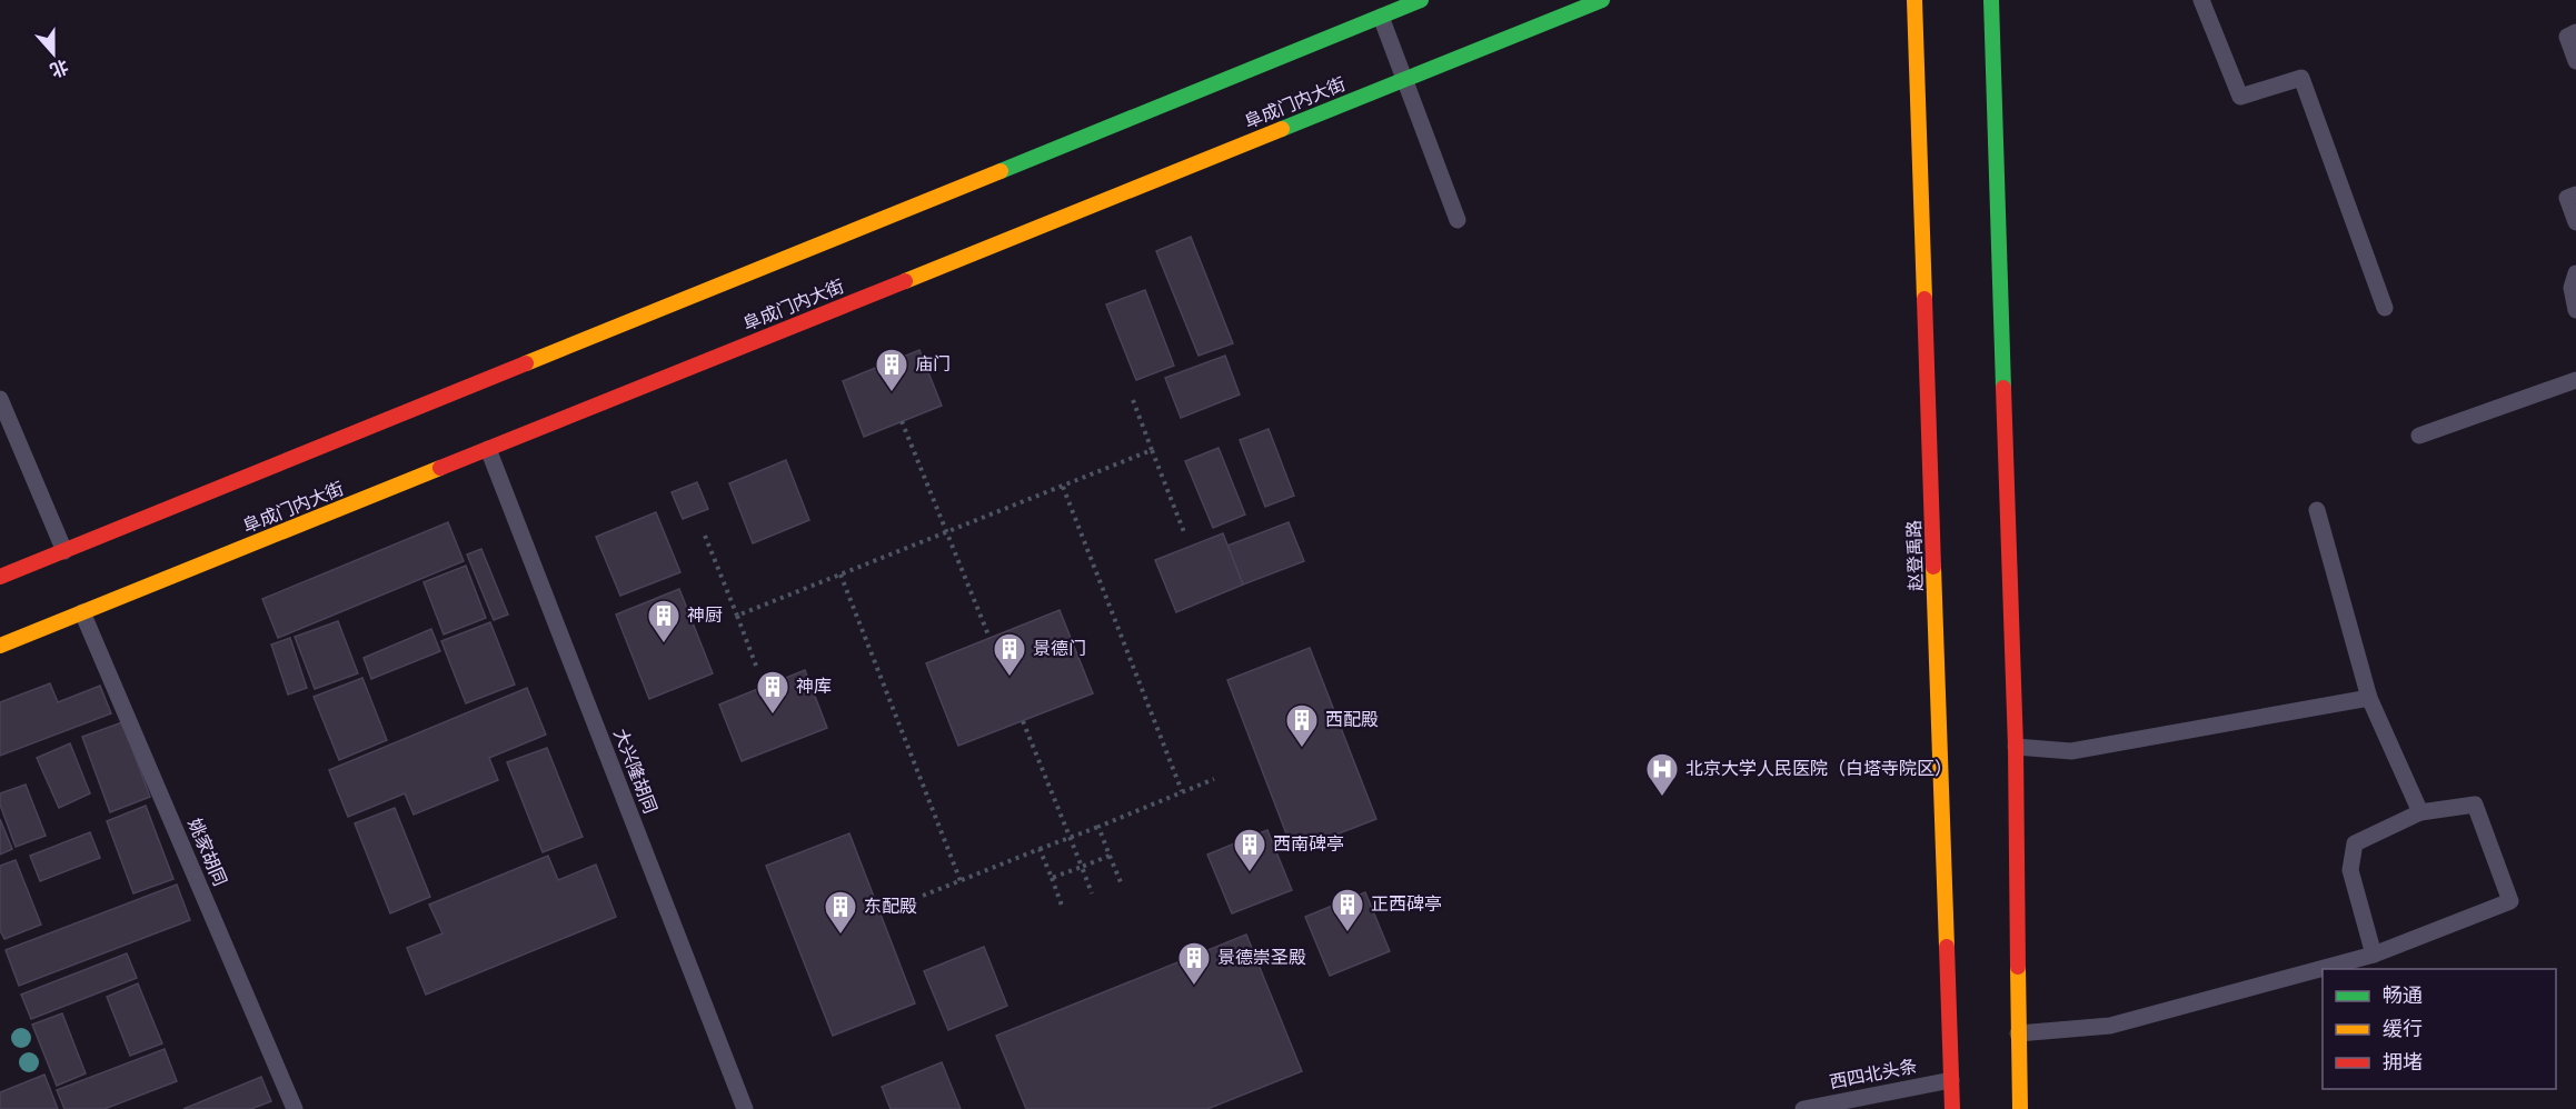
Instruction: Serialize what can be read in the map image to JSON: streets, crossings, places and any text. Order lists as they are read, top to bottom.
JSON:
{
  "streets": {
    "main road": ["阜成门内大街", "赵登禹路"],
    "lane": ["大兴隆胡同", "姚家胡同", "西四北头条"]
  },
  "crossings": [
    ["阜成门内大街", "大兴隆胡同"],
    ["阜成门内大街", "姚家胡同"],
    ["赵登禹路", "西四北头条"]
  ],
  "places": {
    "building": [
      "庙门",
      "神厨",
      "景德门",
      "神库",
      "西配殿",
      "西南碑亭",
      "正西碑亭",
      "东配殿",
      "景德崇圣殿"
    ],
    "hospital": ["北京大学人民医院（白塔寺院区）"]
  },
  "legend": ["畅通", "缓行", "拥堵"],
  "north": "bottom"
}
